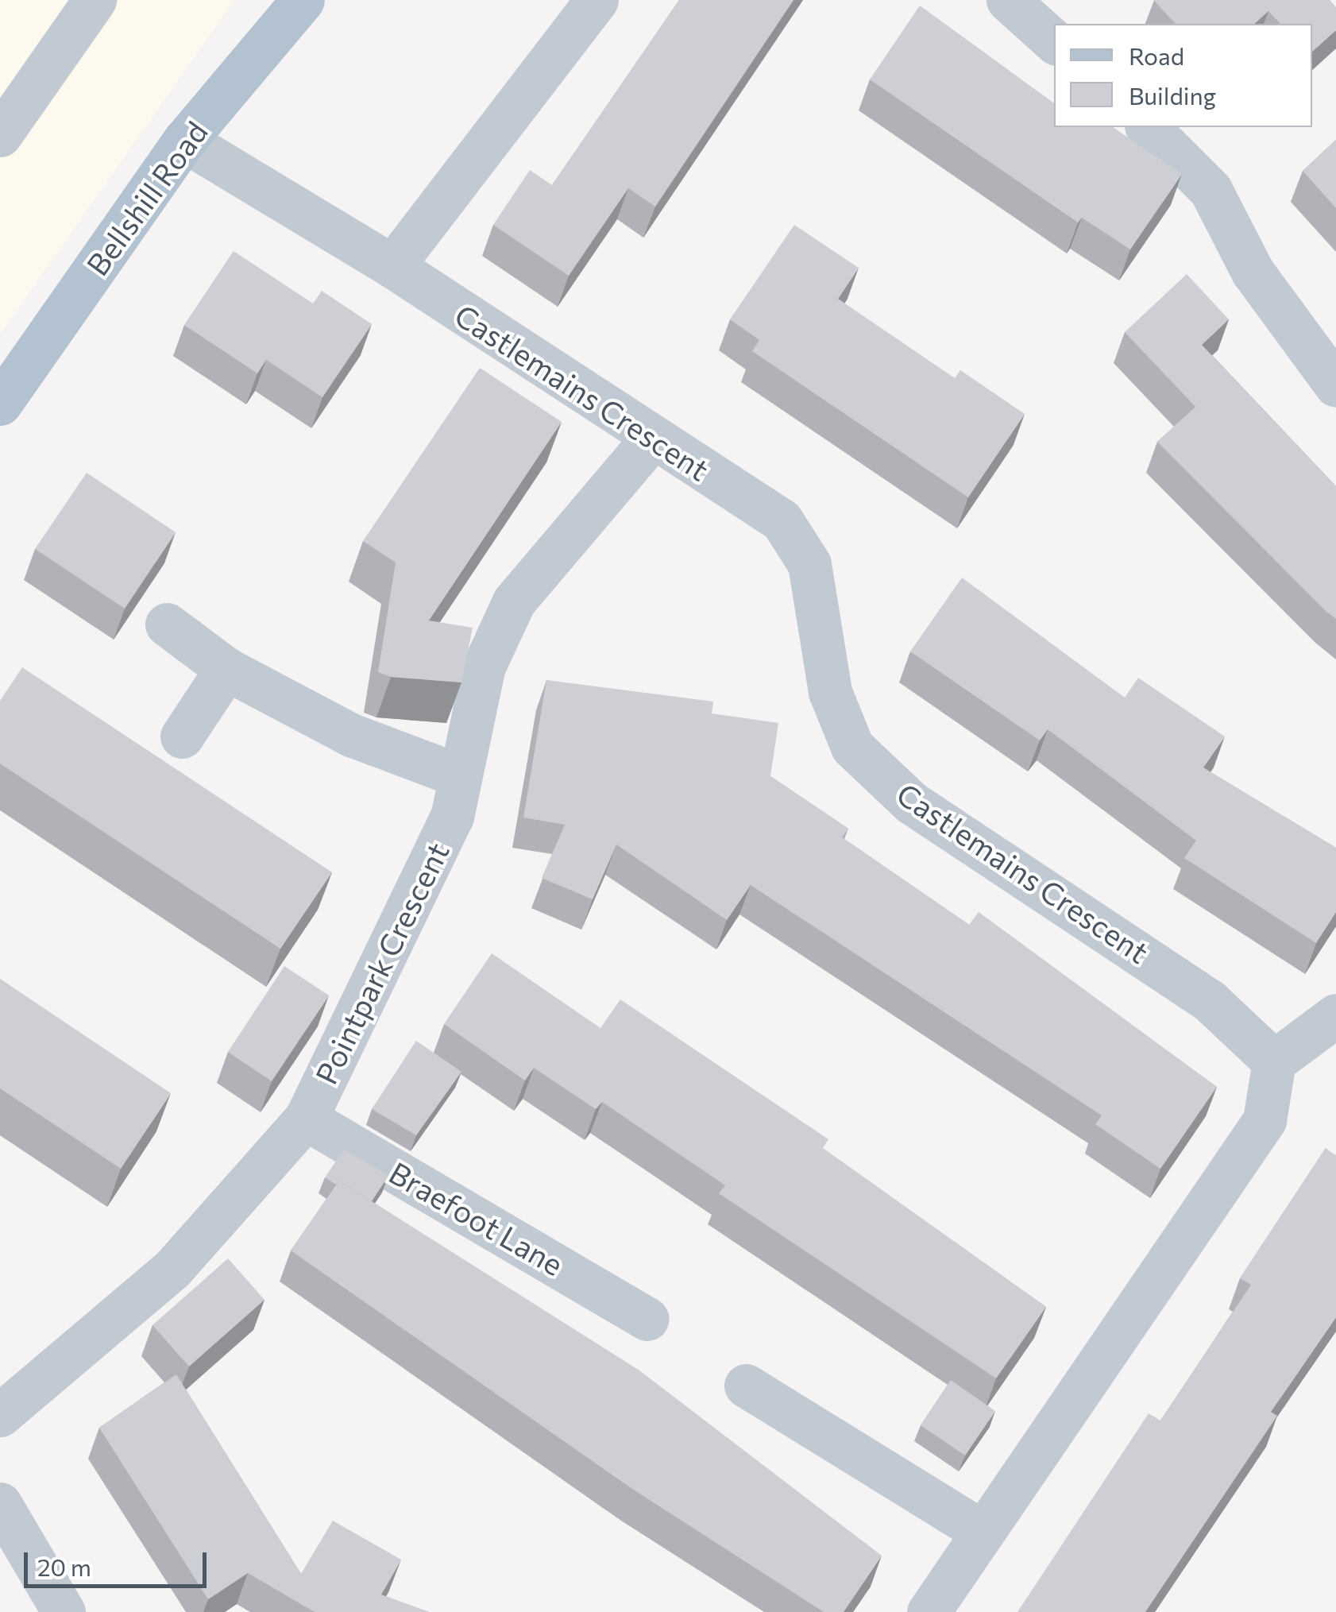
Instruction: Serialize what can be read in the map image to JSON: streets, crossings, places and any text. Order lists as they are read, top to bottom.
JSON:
{
  "streets": {
    "main road": ["Bellshill Road"],
    "street": ["Castlemains Crescent", "Pointpark Crescent", "Braefoot Lane"]
  },
  "crossings": [
    ["Bellshill Road", "Castlemains Crescent"],
    ["Castlemains Crescent", "Pointpark Crescent"],
    ["Pointpark Crescent", "Braefoot Lane"]
  ],
  "legend": ["Road", "Building"],
  "scale_bar": "20 m"
}
